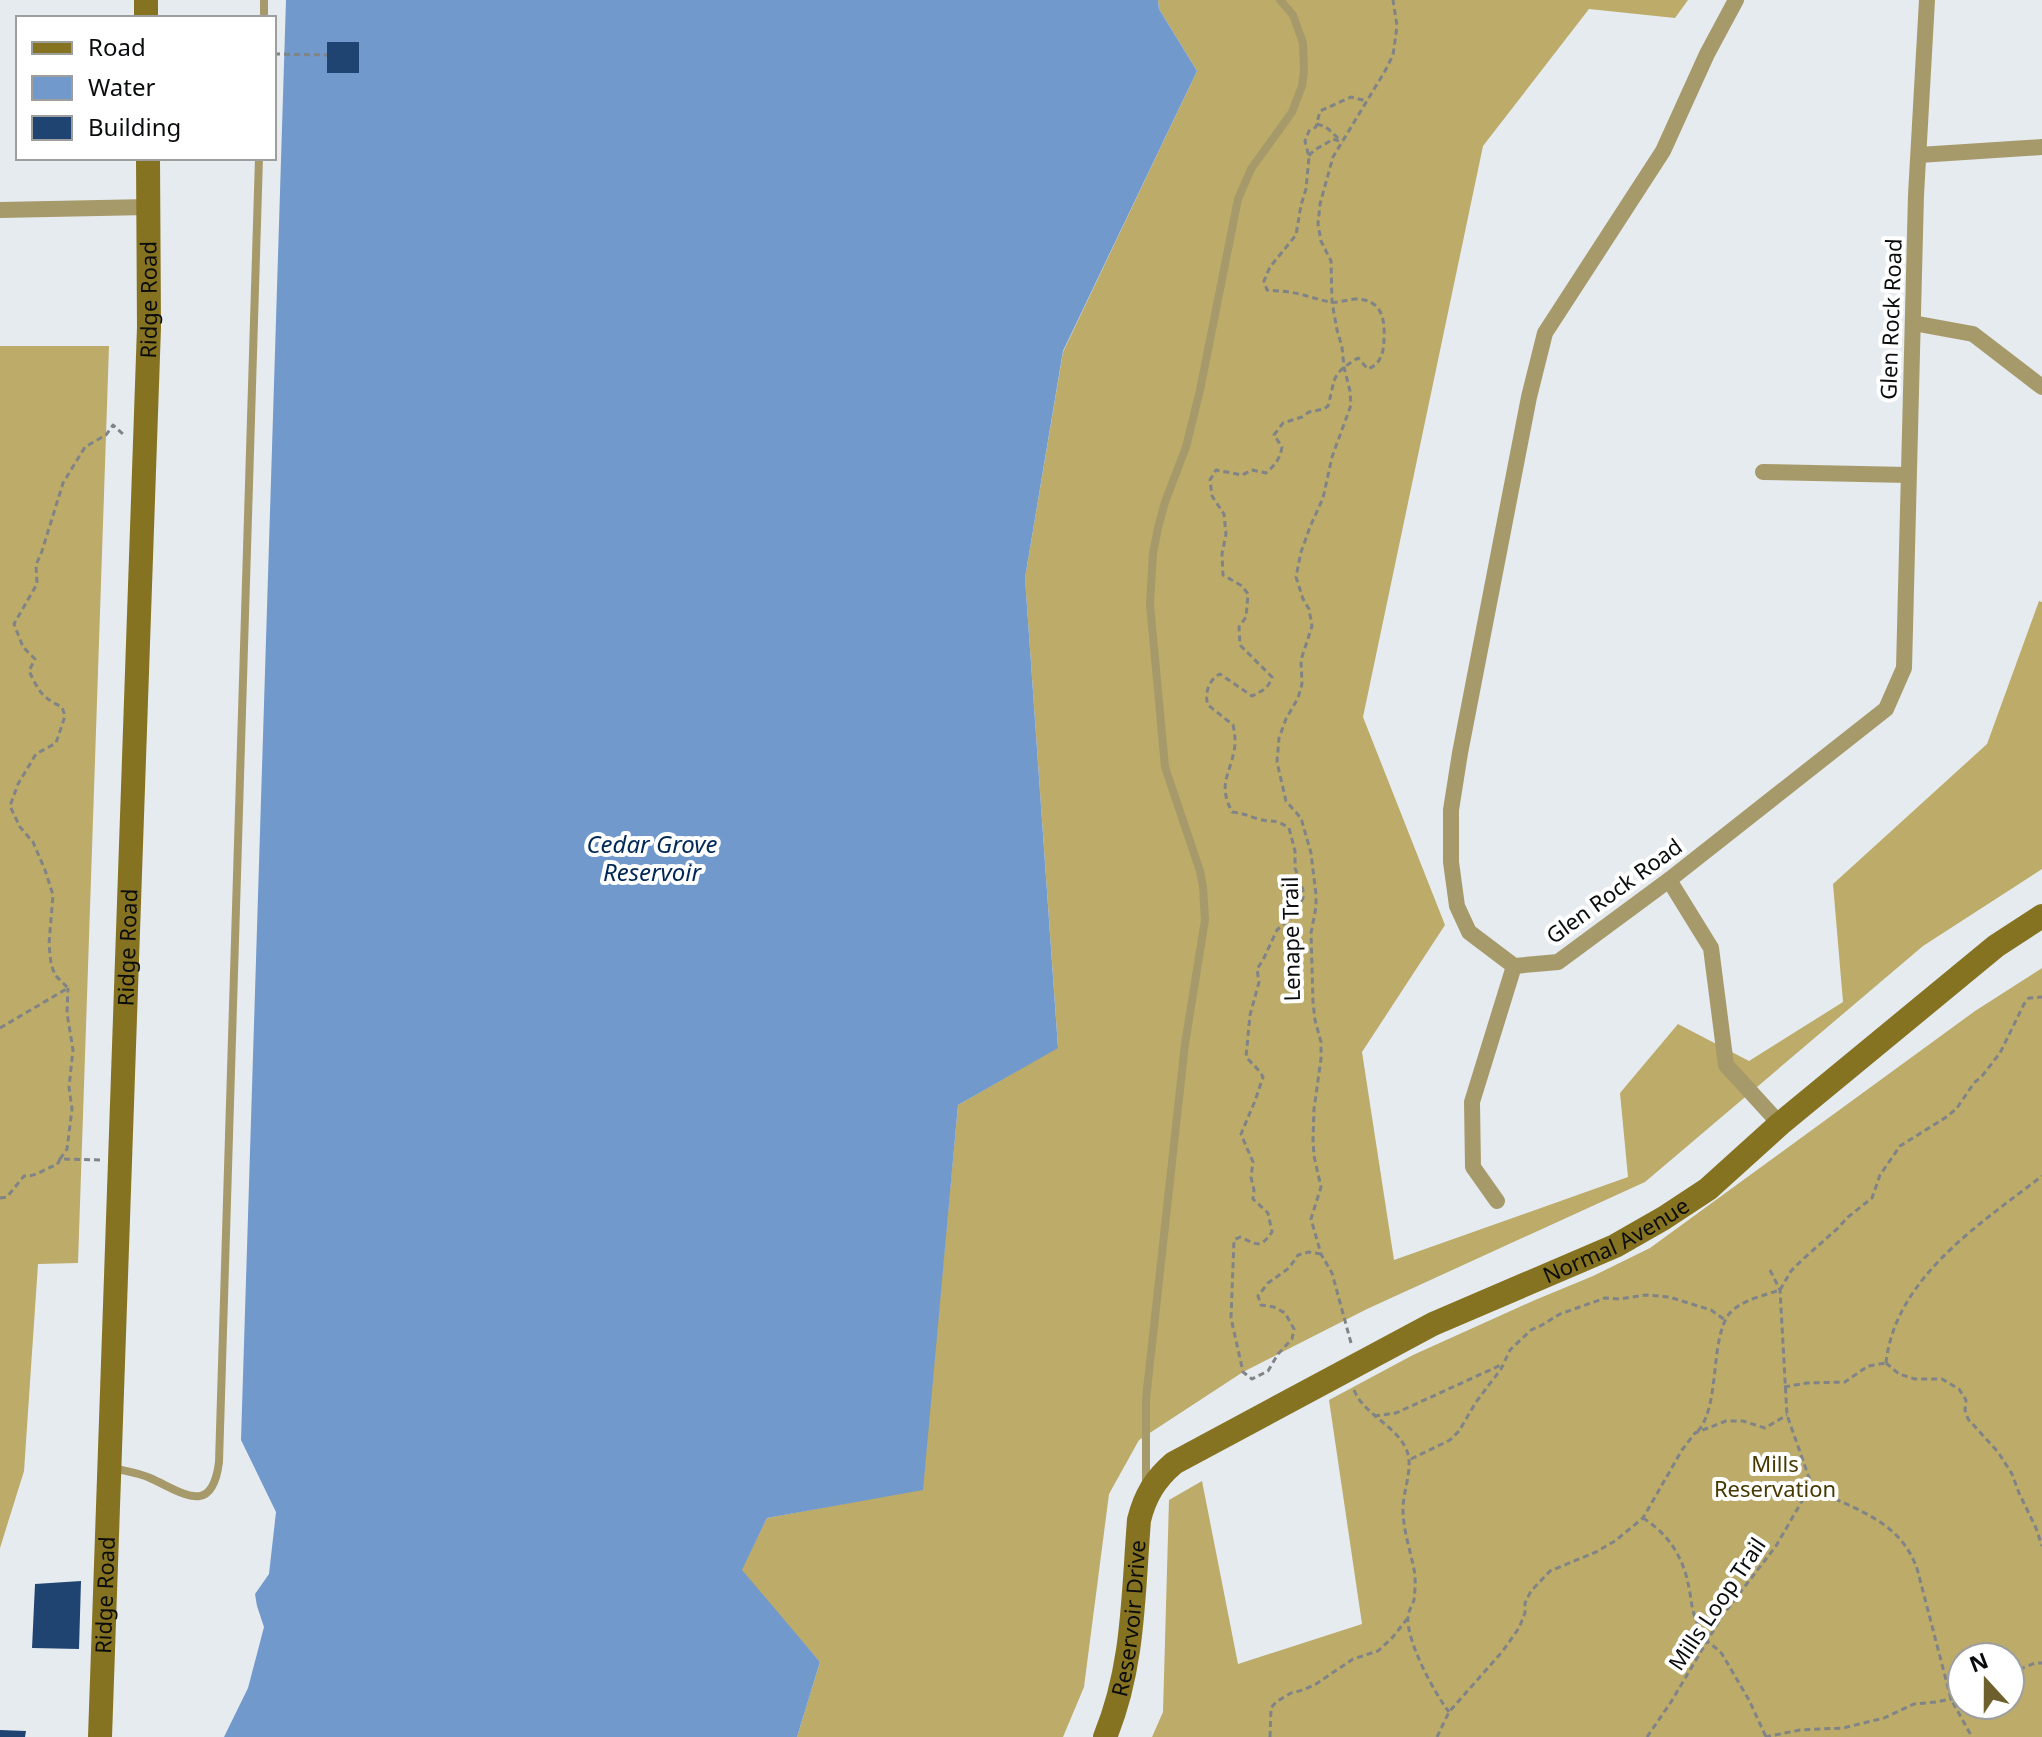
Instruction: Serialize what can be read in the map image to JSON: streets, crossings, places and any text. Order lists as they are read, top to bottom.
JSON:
{
  "streets": {
    "main road": ["Ridge Road", "Normal Avenue", "Reservoir Drive"],
    "street": ["Glen Rock Road"],
    "path": ["Lenape Trail", "Mills Loop Trail"]
  },
  "crossings": [
    ["Lenape Trail", "Normal Avenue"],
    ["Normal Avenue", "Reservoir Drive"]
  ],
  "water": ["Cedar Grove Reservoir"],
  "parks": ["Mills Reservation"],
  "legend": ["Road", "Water", "Building"],
  "north": "top"
}
